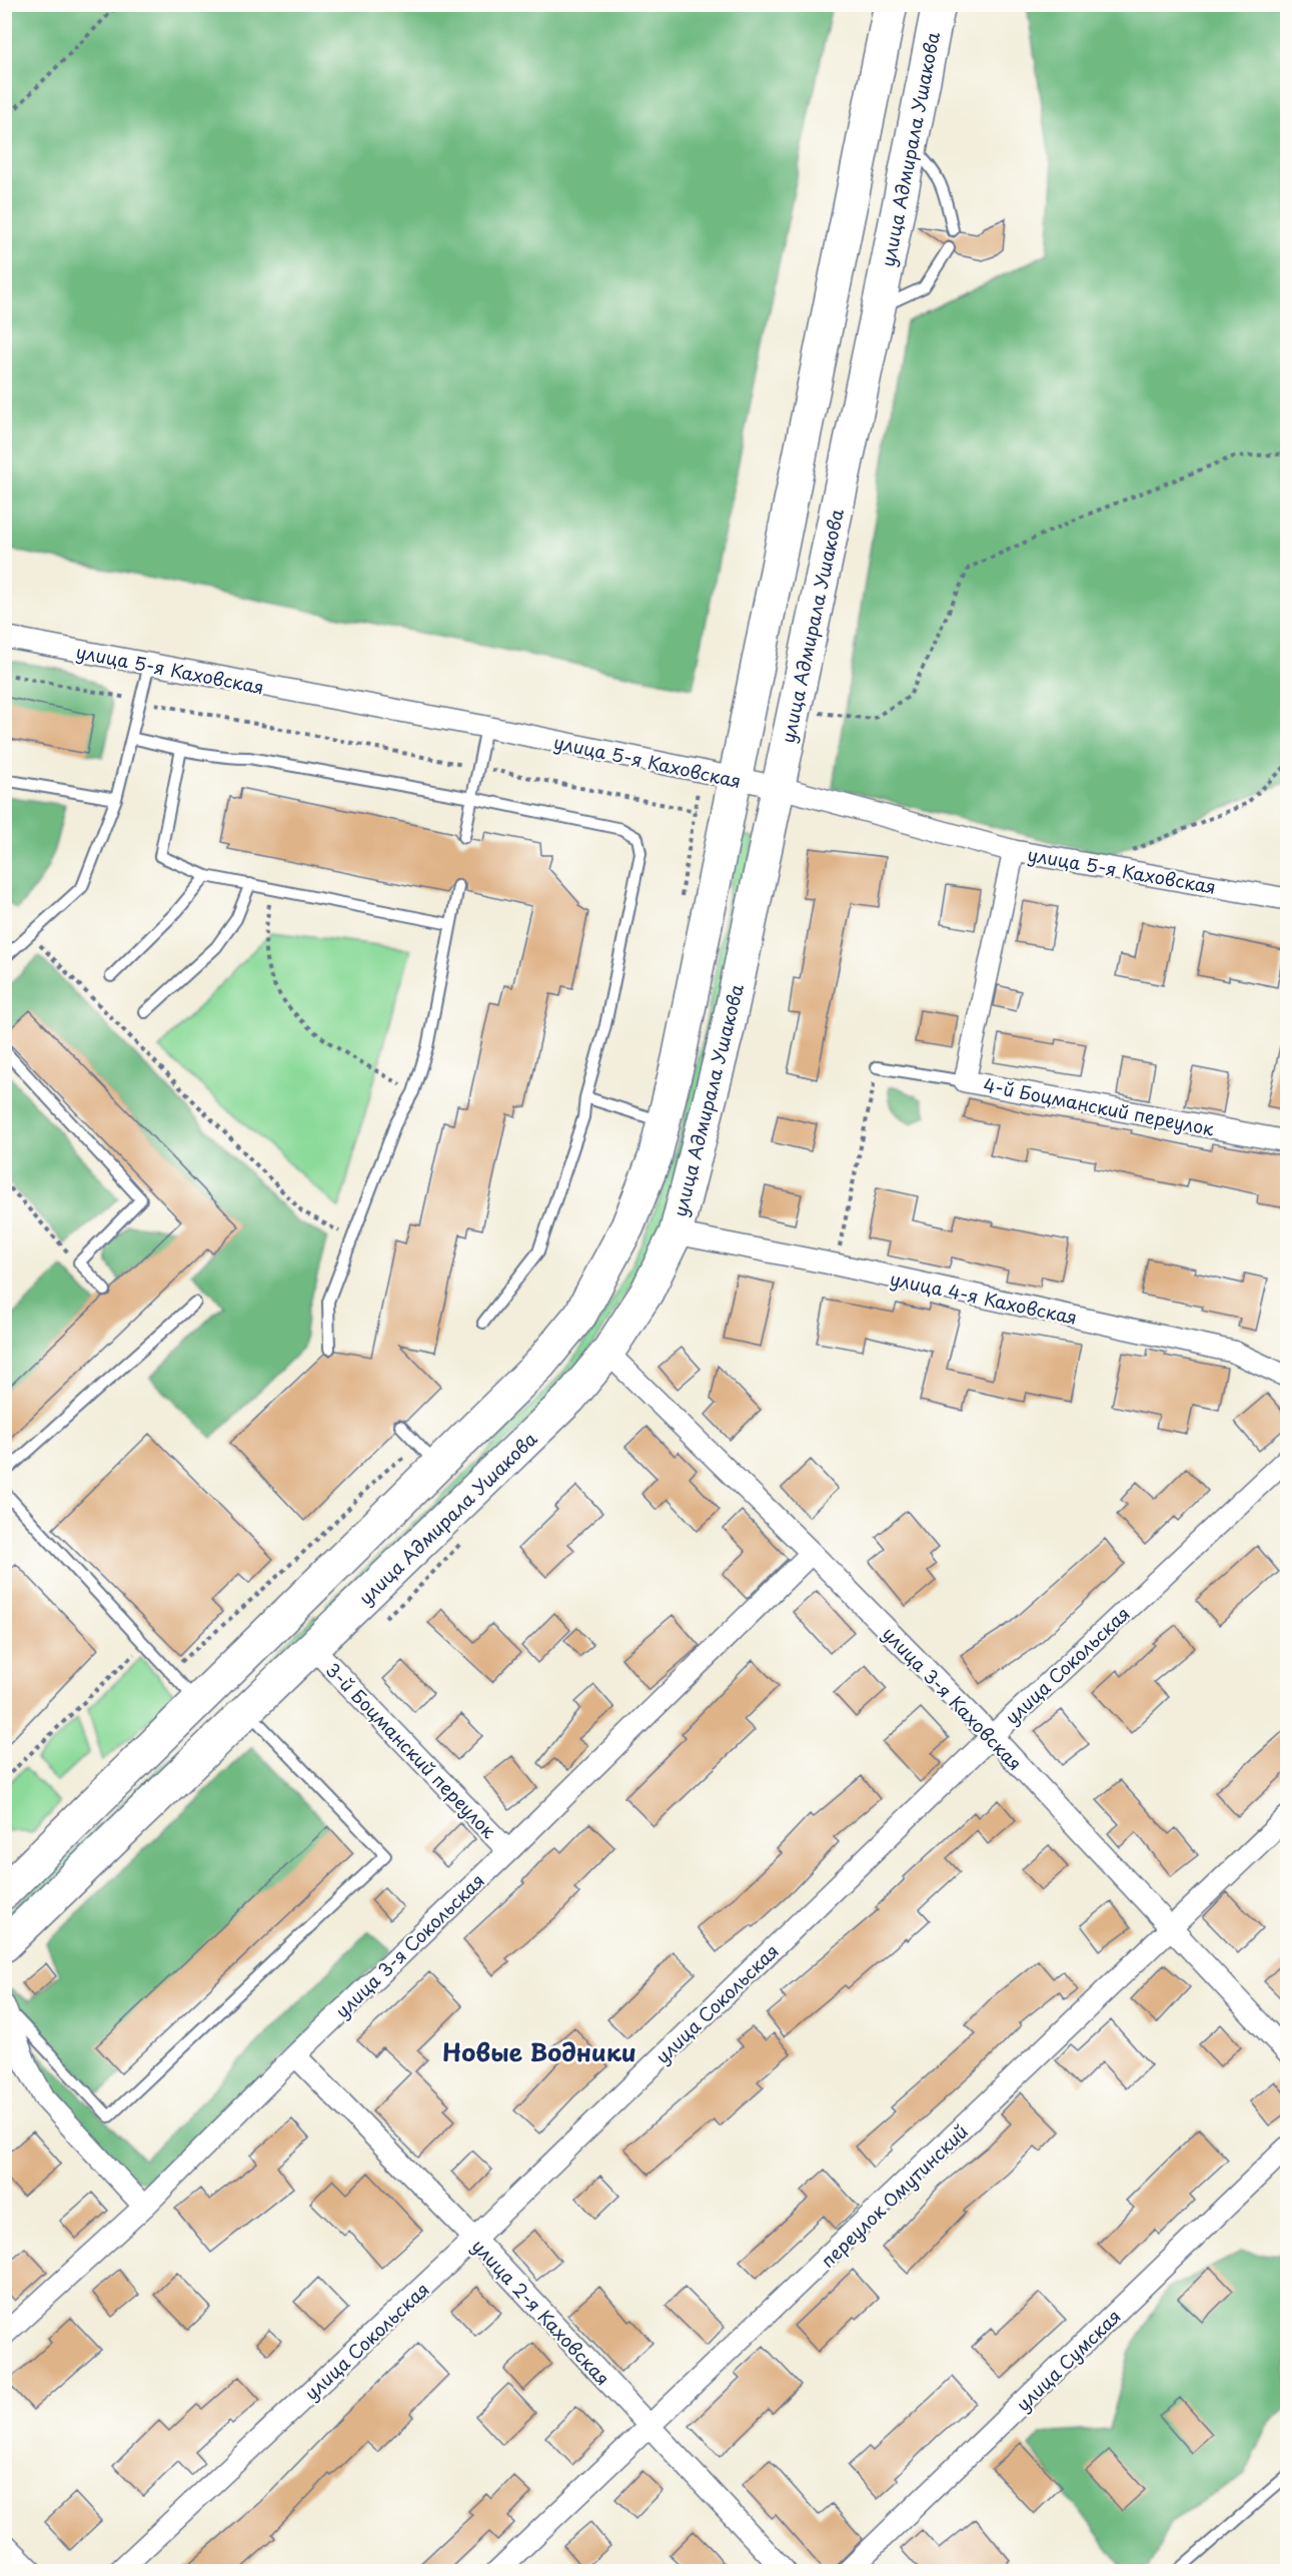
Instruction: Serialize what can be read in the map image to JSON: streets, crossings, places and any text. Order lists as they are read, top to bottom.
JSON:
{
  "streets": {
    "main road": ["улица Адмирала Ушакова"],
    "street": [
      "улица 5-я Каховская",
      "4-й Боцманский переулок",
      "улица 4-я Каховская",
      "улица Сокольская",
      "улица 3-я Каховская",
      "3-й Боцманский переулок",
      "улица 3-я Сокольская",
      "переулок Омутинский",
      "улица 2-я Каховская",
      "улица Сумская"
    ]
  },
  "crossings": [
    ["улица Адмирала Ушакова", "улица 5-я Каховская"],
    ["улица Адмирала Ушакова", "улица 4-я Каховская"],
    ["улица Адмирала Ушакова", "улица 3-я Каховская"],
    ["улица Адмирала Ушакова", "3-й Боцманский переулок"],
    ["улица 5-я Каховская", "4-й Боцманский переулок"],
    ["улица Сокольская", "улица 3-я Каховская"],
    ["улица Сокольская", "улица 2-я Каховская"],
    ["улица 3-я Каховская", "улица 3-я Сокольская"],
    ["улица 3-я Каховская", "переулок Омутинский"],
    ["3-й Боцманский переулок", "улица 3-я Сокольская"],
    ["улица 3-я Сокольская", "улица 2-я Каховская"],
    ["переулок Омутинский", "улица 2-я Каховская"]
  ],
  "districts": ["Новые Водники"]
}
